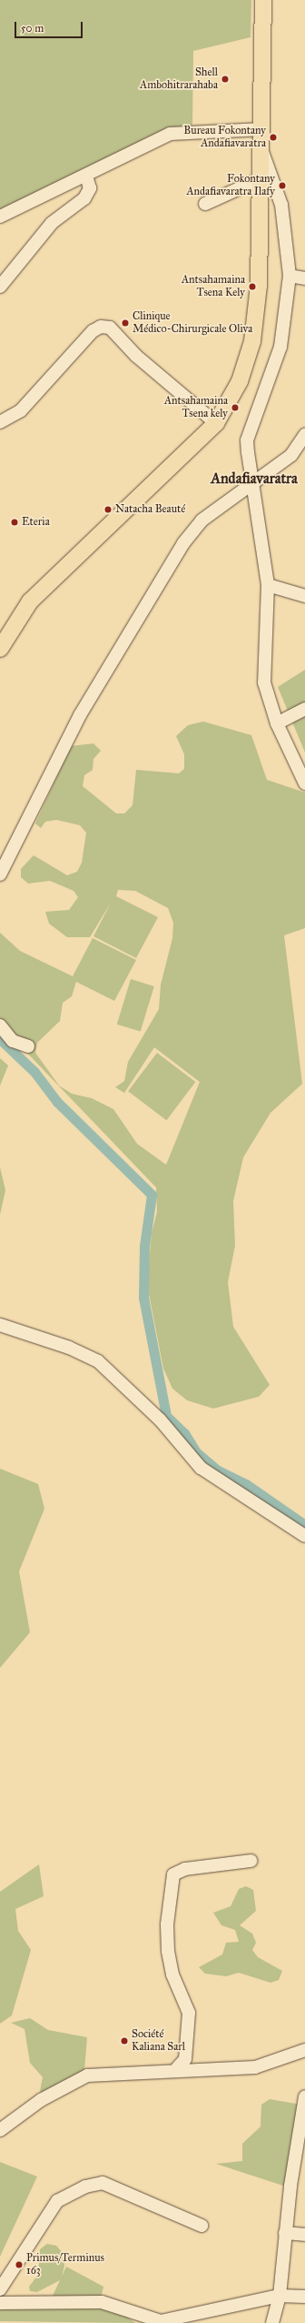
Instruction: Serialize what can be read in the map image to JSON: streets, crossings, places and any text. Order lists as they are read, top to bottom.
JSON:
{
  "districts": ["Andafiavaratra"],
  "places": [
    "Shell Ambohitrarahaba",
    "Bureau Fokontany Andafiavaratra",
    "Fokontany Andafiavaratra Ilafy",
    "Antsahamaina Tsena Kely",
    "Clinique Médico-Chirurgicale Oliva",
    "Antsahamaina Tsena kely",
    "Natacha Beauté",
    "Eteria",
    "Société Kaliana Sarl",
    "Primus/Terminus 163"
  ],
  "scale_bar": "50 m"
}
